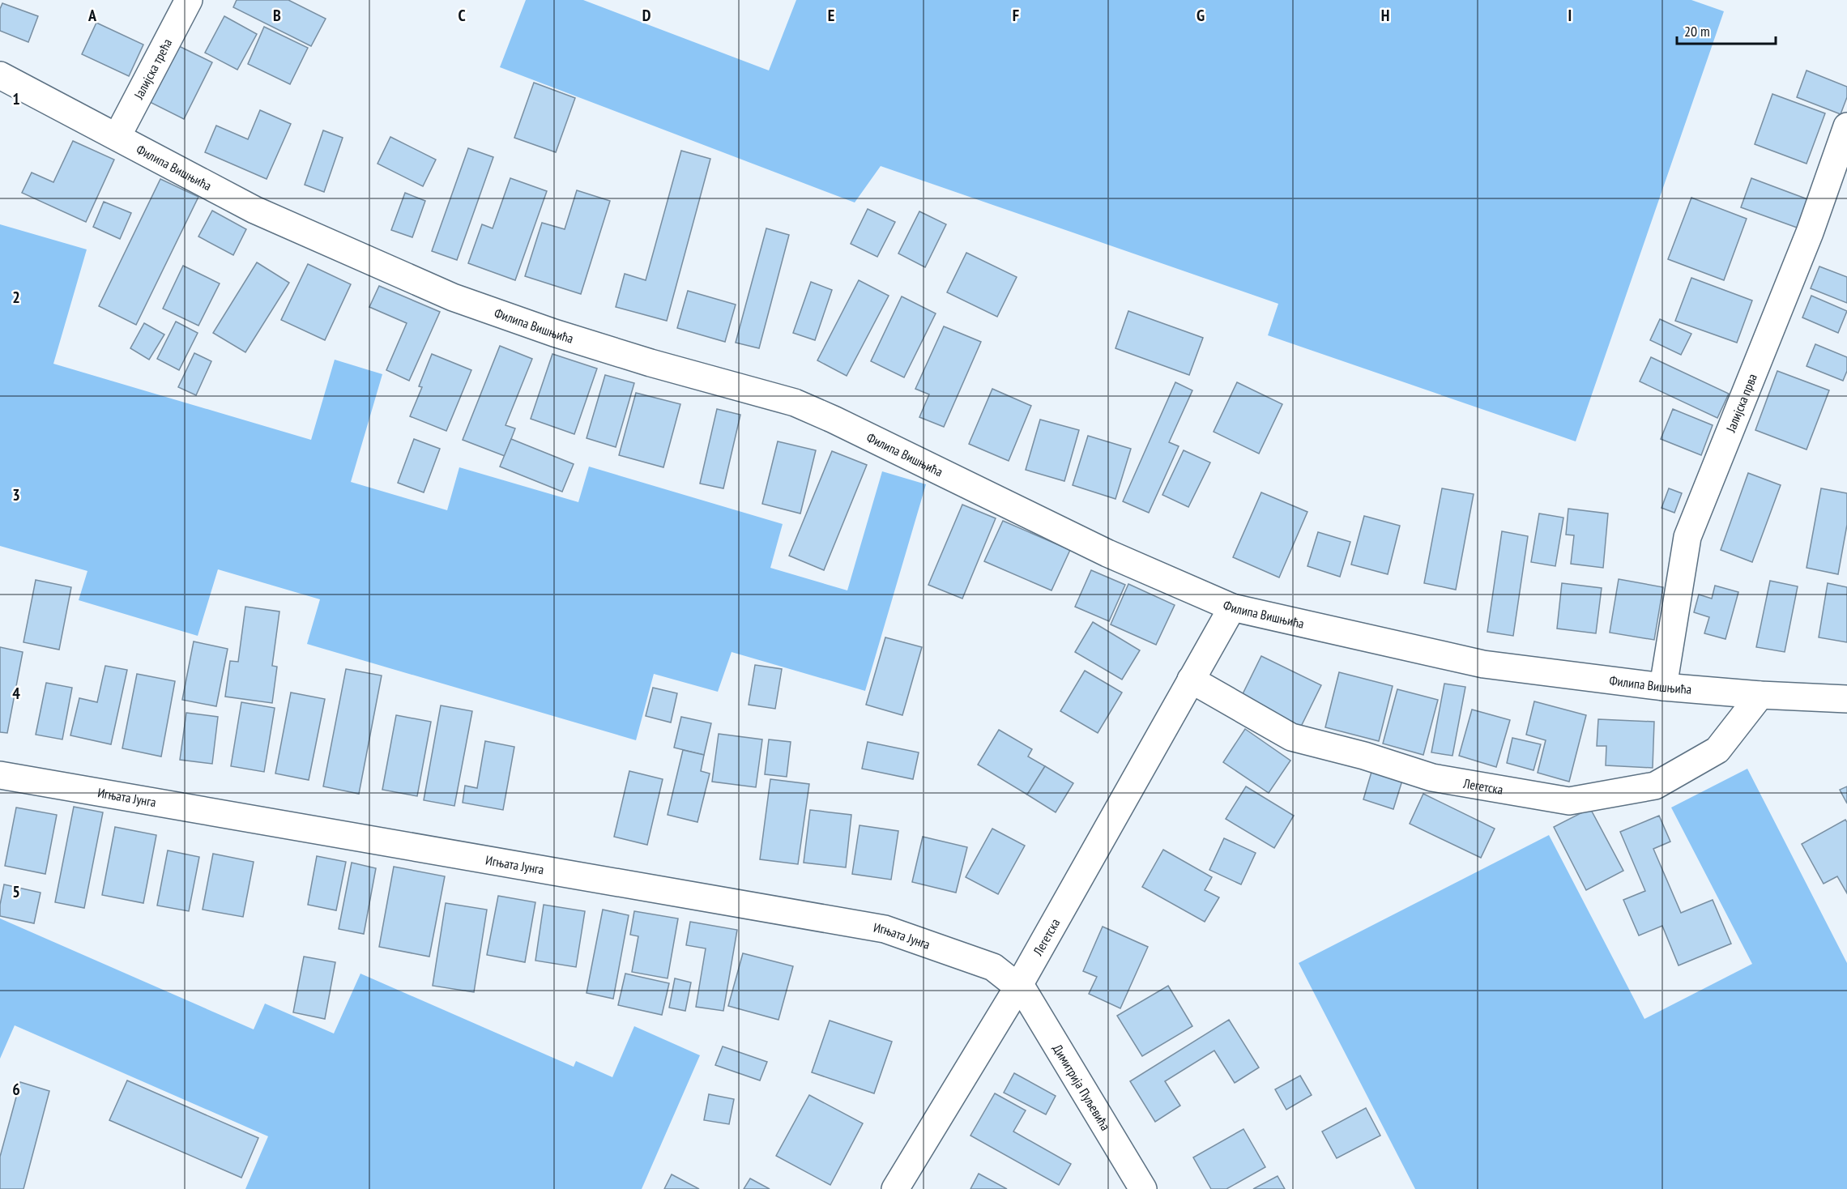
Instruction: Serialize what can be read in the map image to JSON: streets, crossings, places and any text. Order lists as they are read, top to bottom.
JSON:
{
  "streets": {
    "street": [
      "Јалијска трећа",
      "Филипа Вишњића",
      "Јалијска прва",
      "Легетска",
      "Игњата Јунга",
      "Димитрија Пуљевића"
    ]
  },
  "crossings": [
    ["Јалијска трећа", "Филипа Вишњића"],
    ["Филипа Вишњића", "Јалијска прва"],
    ["Филипа Вишњића", "Легетска"],
    ["Легетска", "Игњата Јунга"],
    ["Легетска", "Димитрија Пуљевића"],
    ["Игњата Јунга", "Димитрија Пуљевића"]
  ],
  "scale_bar": "20 m",
  "grid": {
    "columns": [
      "A",
      "B",
      "C",
      "D",
      "E",
      "F",
      "G",
      "H",
      "I"
    ],
    "rows": [
      "1",
      "2",
      "3",
      "4",
      "5",
      "6"
    ]
  }
}
